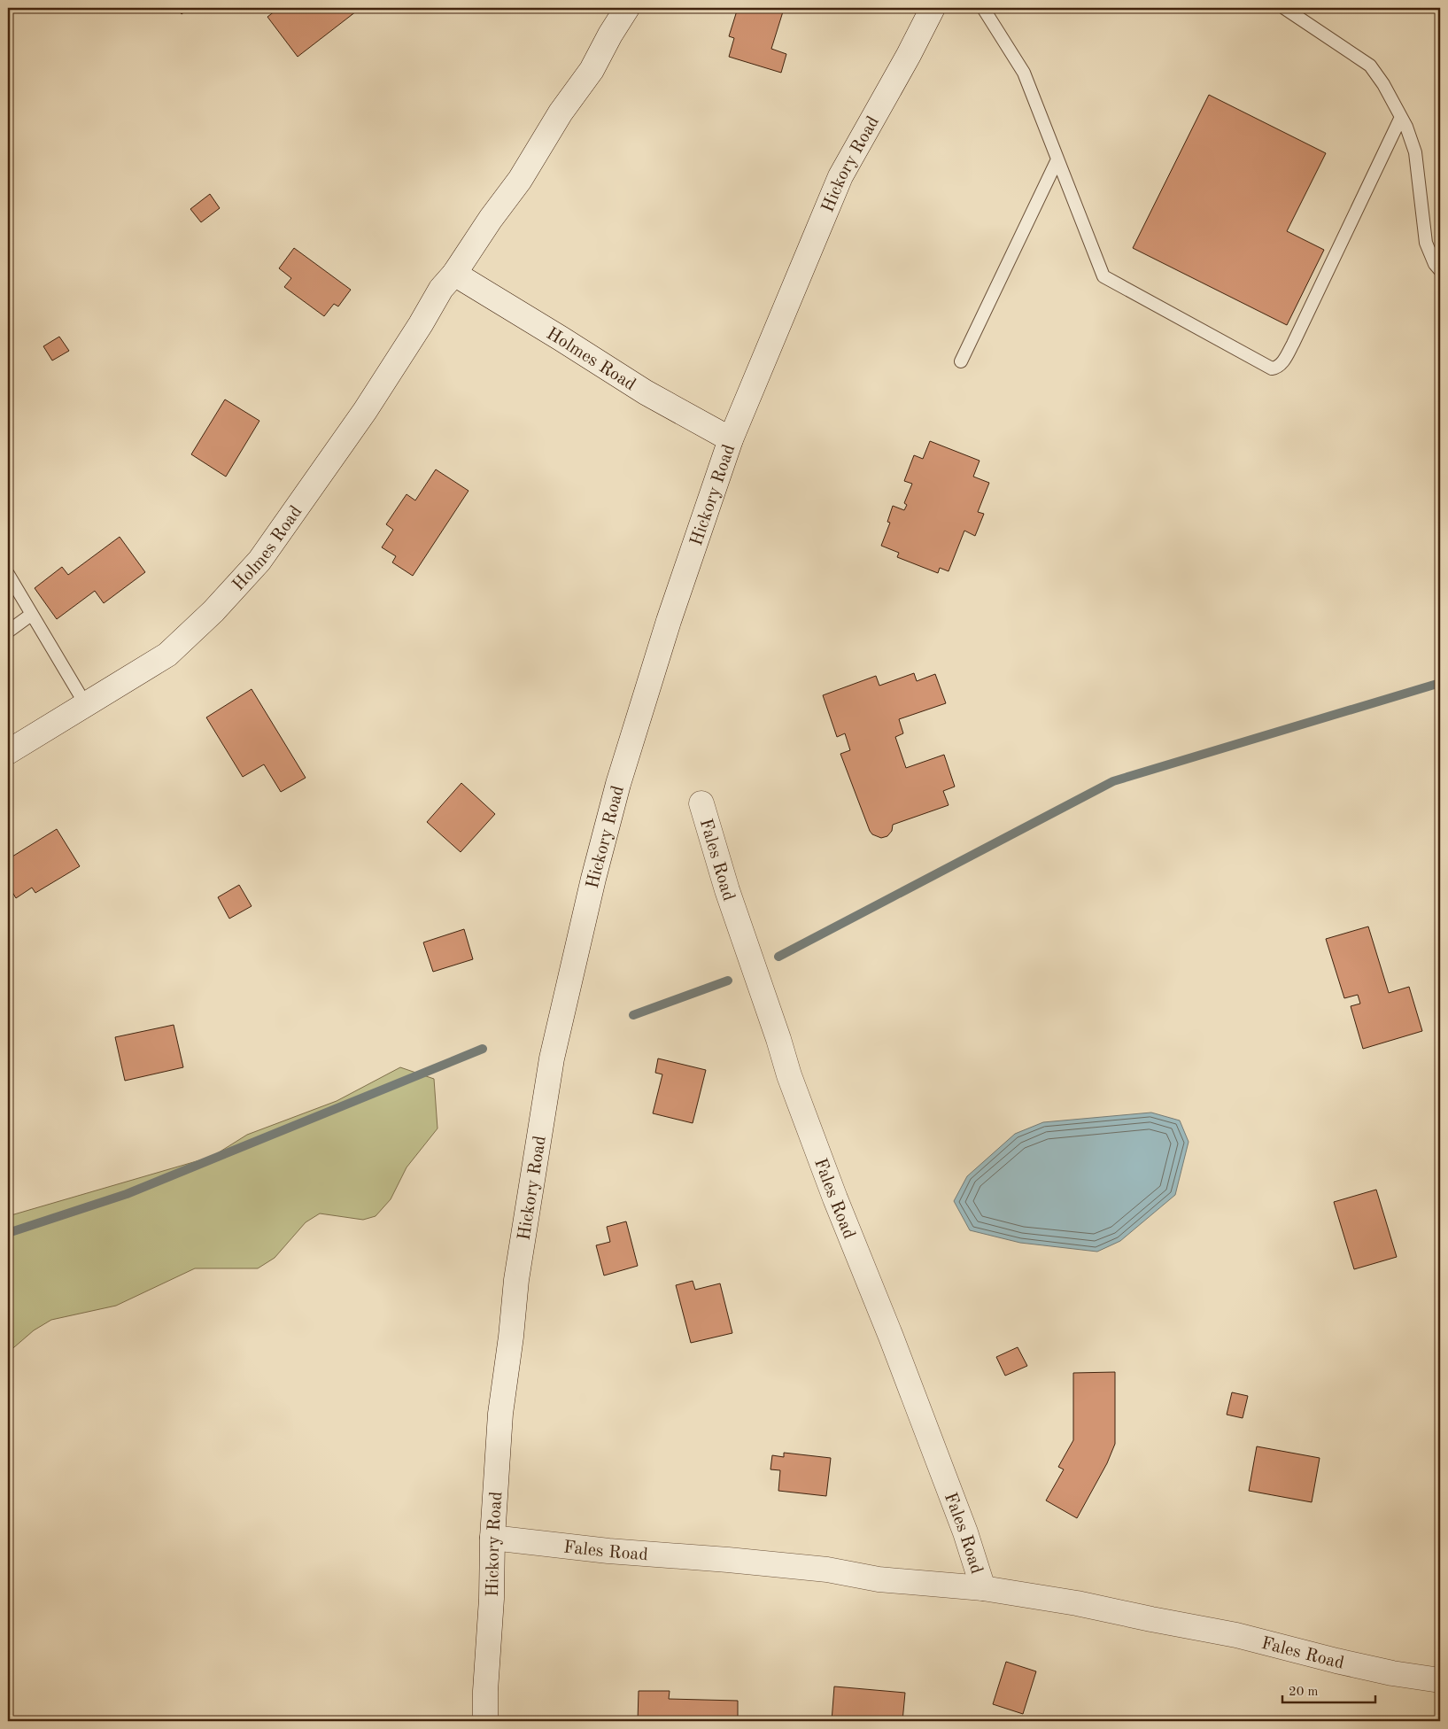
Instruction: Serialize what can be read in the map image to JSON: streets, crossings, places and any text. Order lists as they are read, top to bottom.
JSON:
{
  "streets": {
    "street": ["Hickory Road", "Holmes Road", "Fales Road"]
  },
  "crossings": [
    ["Hickory Road", "Holmes Road"],
    ["Hickory Road", "Fales Road"]
  ],
  "scale_bar": "20 m"
}
